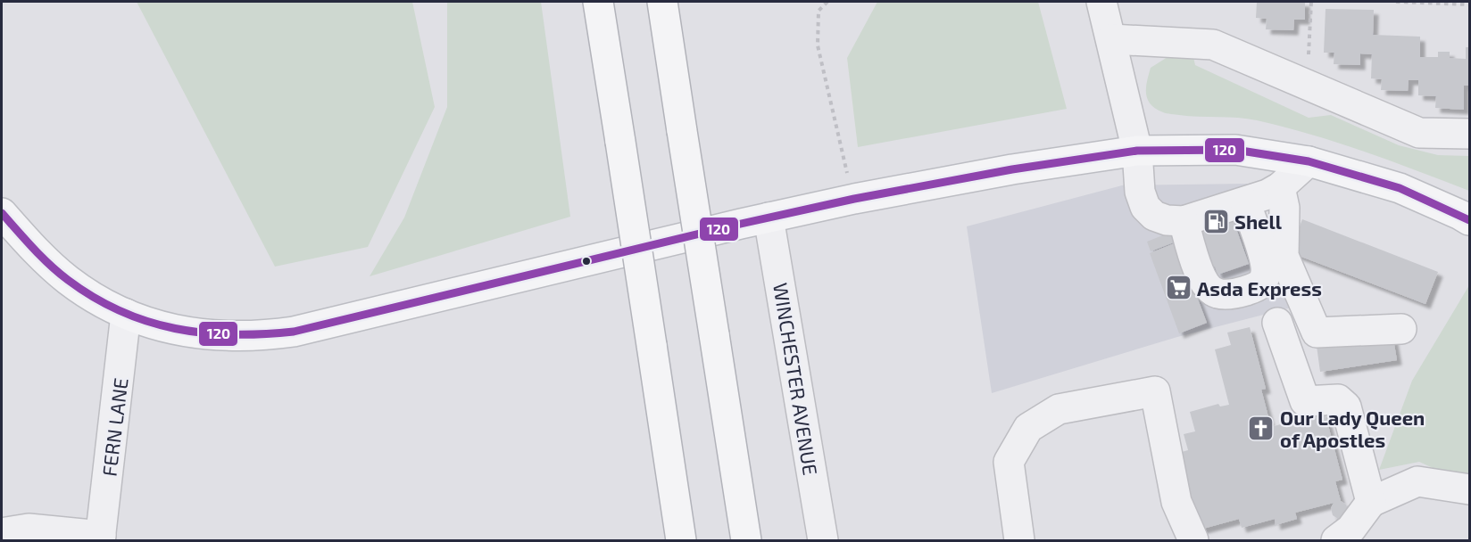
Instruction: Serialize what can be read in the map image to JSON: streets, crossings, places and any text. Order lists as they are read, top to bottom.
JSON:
{
  "streets": {
    "street": ["WINCHESTER AVENUE", "FERN LANE"]
  },
  "places": {
    "fuel station": ["Shell"],
    "supermarket": ["Asda Express"],
    "church": ["Our Lady Queen of Apostles"]
  },
  "lines": ["transit line 120"]
}
